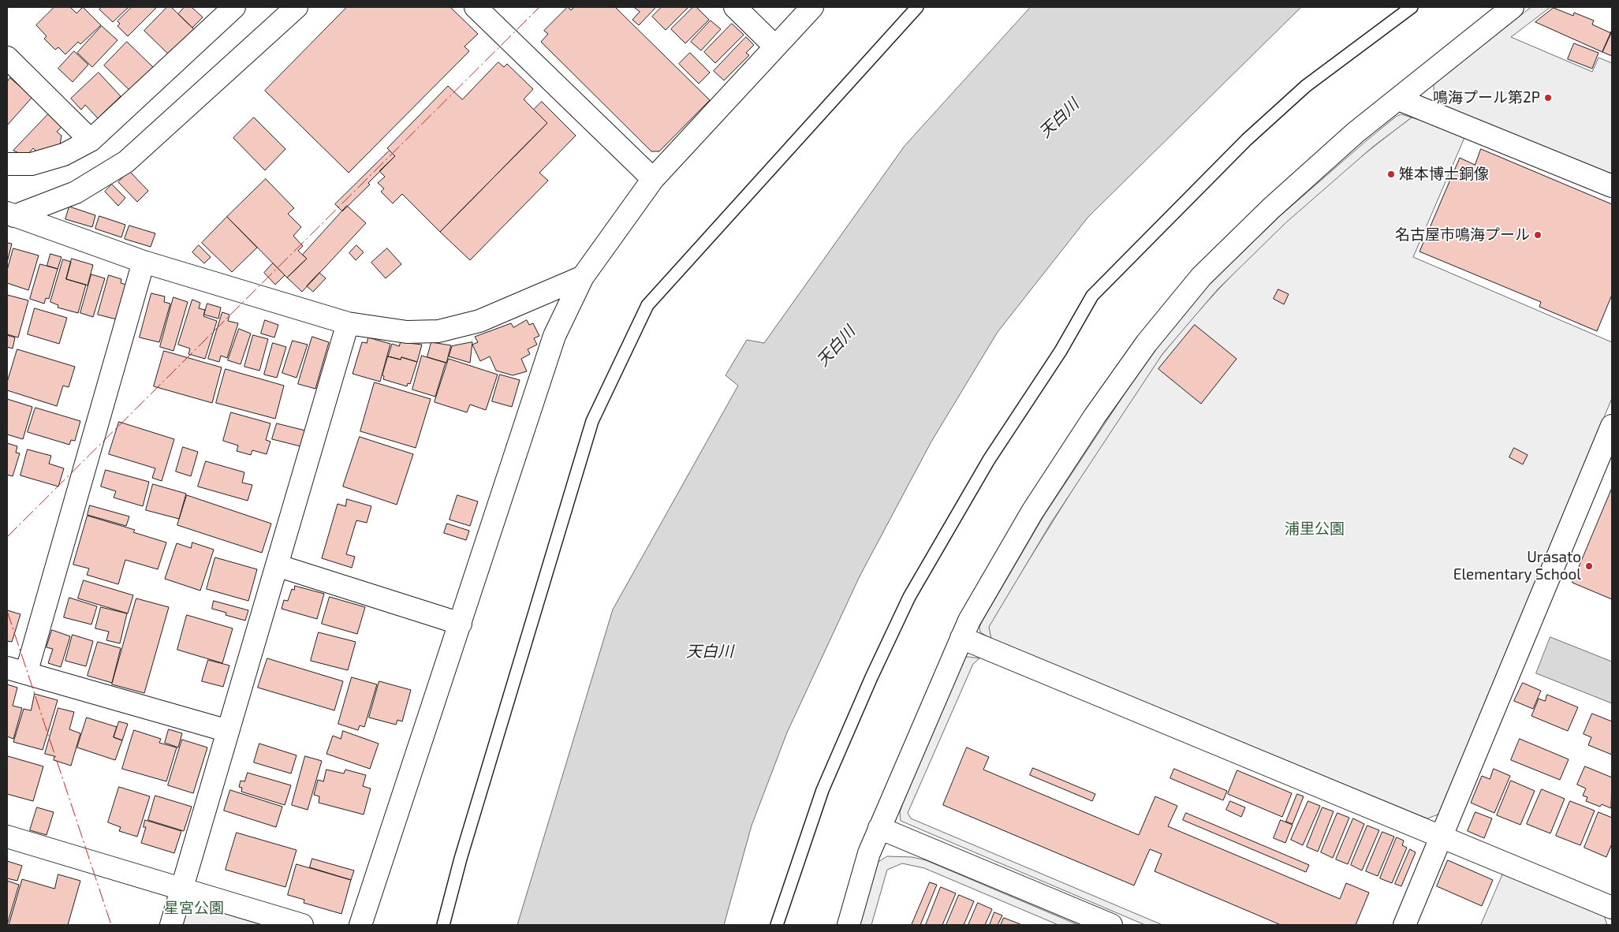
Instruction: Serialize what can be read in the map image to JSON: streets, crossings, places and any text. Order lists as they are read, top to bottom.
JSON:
{
  "water": ["天白川"],
  "parks": ["浦里公園", "星宮公園"],
  "places": [
    "鳴海プール第2P",
    "雉本博士銅像",
    "名古屋市鳴海プール",
    "Urasato Elementary School"
  ]
}
